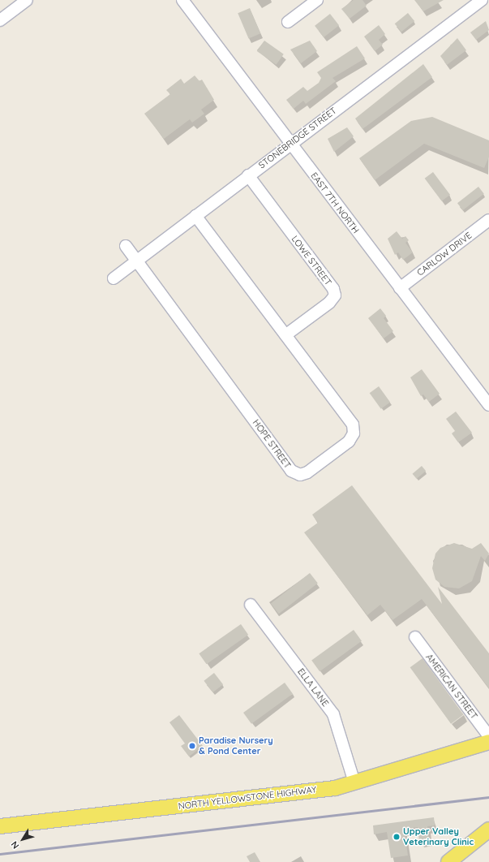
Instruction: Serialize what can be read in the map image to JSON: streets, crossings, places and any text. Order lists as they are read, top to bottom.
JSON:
{
  "streets": {
    "main road": ["NORTH YELLOWSTONE HIGHWAY"],
    "street": [
      "STONEBRIDGE STREET",
      "EAST 7TH NORTH",
      "CARLOW DRIVE",
      "LOWE STREET",
      "HOPE STREET",
      "AMERICAN STREET",
      "ELLA LANE"
    ]
  },
  "crossings": [
    ["STONEBRIDGE STREET", "EAST 7TH NORTH"],
    ["STONEBRIDGE STREET", "LOWE STREET"],
    ["STONEBRIDGE STREET", "HOPE STREET"],
    ["EAST 7TH NORTH", "CARLOW DRIVE"],
    ["LOWE STREET", "HOPE STREET"],
    ["ELLA LANE", "NORTH YELLOWSTONE HIGHWAY"]
  ],
  "places": ["Paradise Nursery & Pond Center", "Upper Valley Veterinary Clinic"],
  "north": "bottom left"
}
